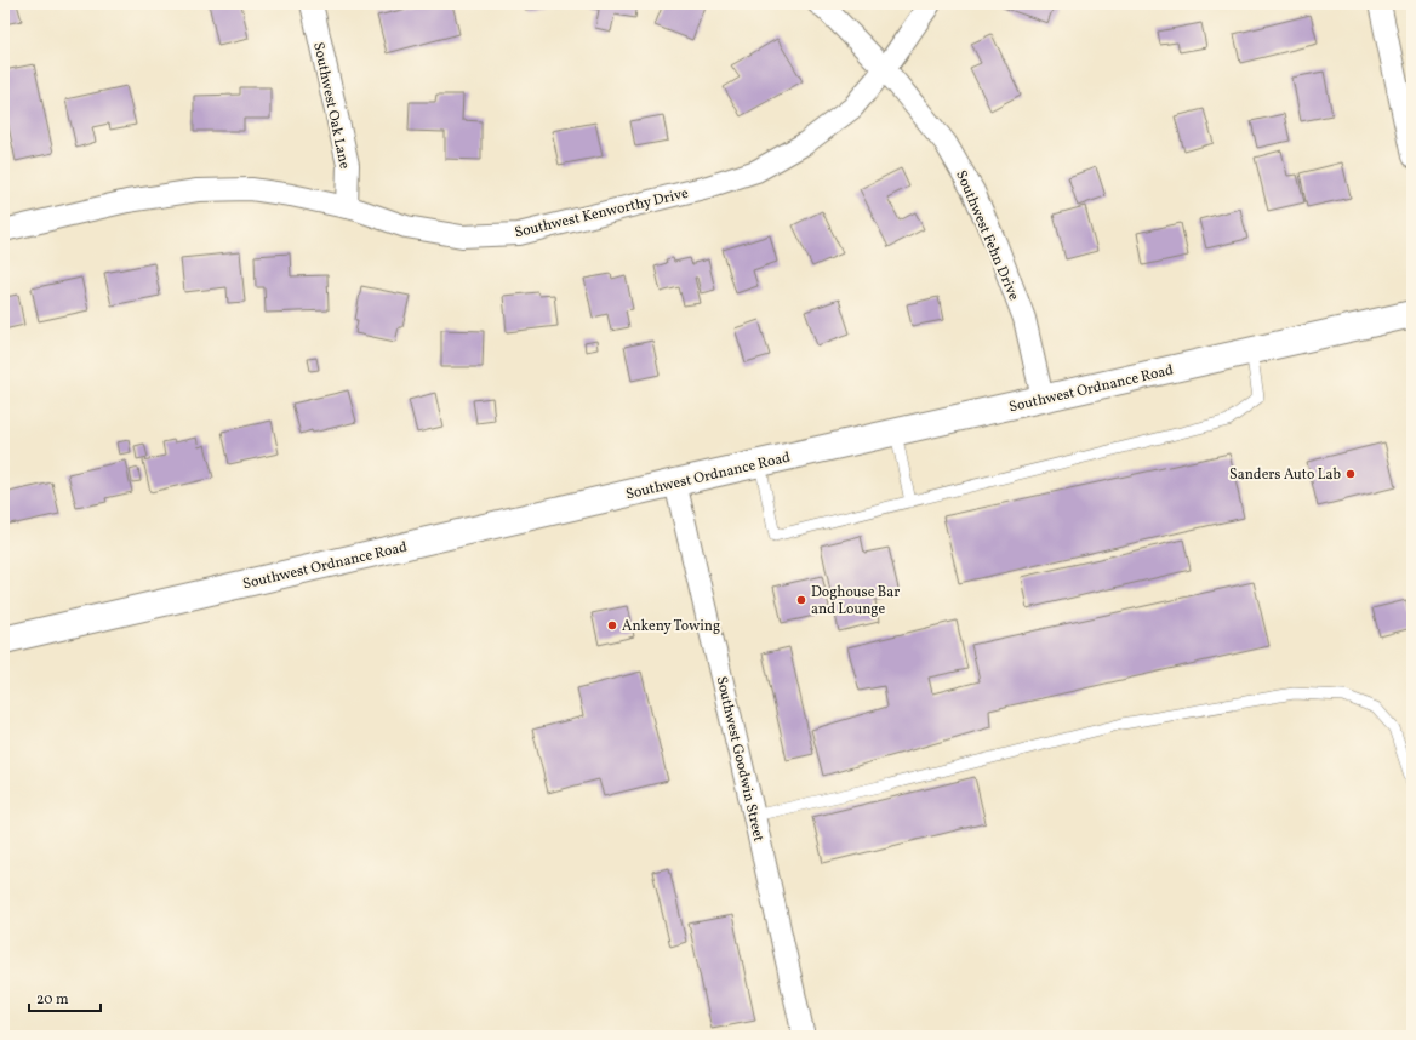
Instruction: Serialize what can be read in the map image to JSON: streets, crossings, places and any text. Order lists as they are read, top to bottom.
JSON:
{
  "streets": {
    "street": [
      "Southwest Oak Lane",
      "Southwest Kenworthy Drive",
      "Southwest Fehn Drive",
      "Southwest Ordnance Road",
      "Southwest Goodwin Street"
    ]
  },
  "crossings": [
    ["Southwest Oak Lane", "Southwest Kenworthy Drive"],
    ["Southwest Kenworthy Drive", "Southwest Fehn Drive"],
    ["Southwest Fehn Drive", "Southwest Ordnance Road"],
    ["Southwest Ordnance Road", "Southwest Goodwin Street"]
  ],
  "places": ["Sanders Auto Lab", "Doghouse Bar and Lounge", "Ankeny Towing"],
  "scale_bar": "20 m"
}
